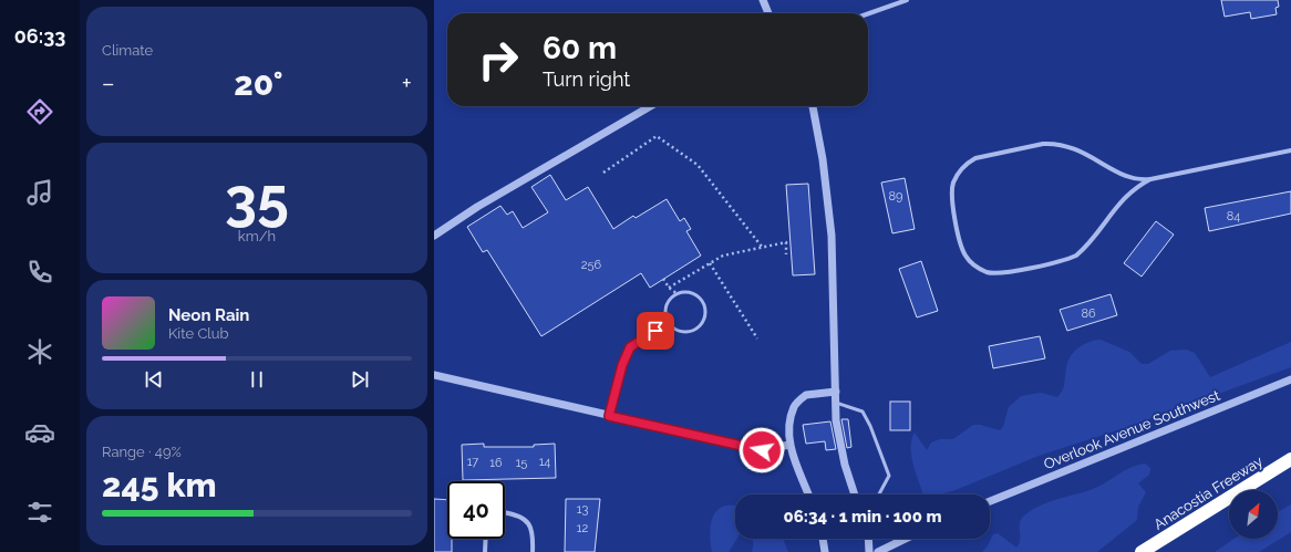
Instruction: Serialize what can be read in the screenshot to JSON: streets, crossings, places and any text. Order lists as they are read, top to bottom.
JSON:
{
  "streets": {
    "highway": ["Anacostia Freeway"],
    "street": ["Overlook Avenue Southwest"]
  },
  "house_numbers": [
    "89",
    "84",
    "256",
    "86",
    "17",
    "14",
    "16",
    "15",
    "13",
    "12"
  ],
  "north": "top right",
  "page": {
    "tabs": "06:33",
    "tile": [
      "Climate",
      ["35", "km/h"],
      ["Range · 49%", "245 km"]
    ],
    "turn": ["60 m", "Turn right"],
    "heat": ["−", "20°", "+"],
    "song": ["Neon Rain", "Kite Club"],
    "limit": "40",
    "trip": "06:34 · 1 min · 100 m"
  }
}
